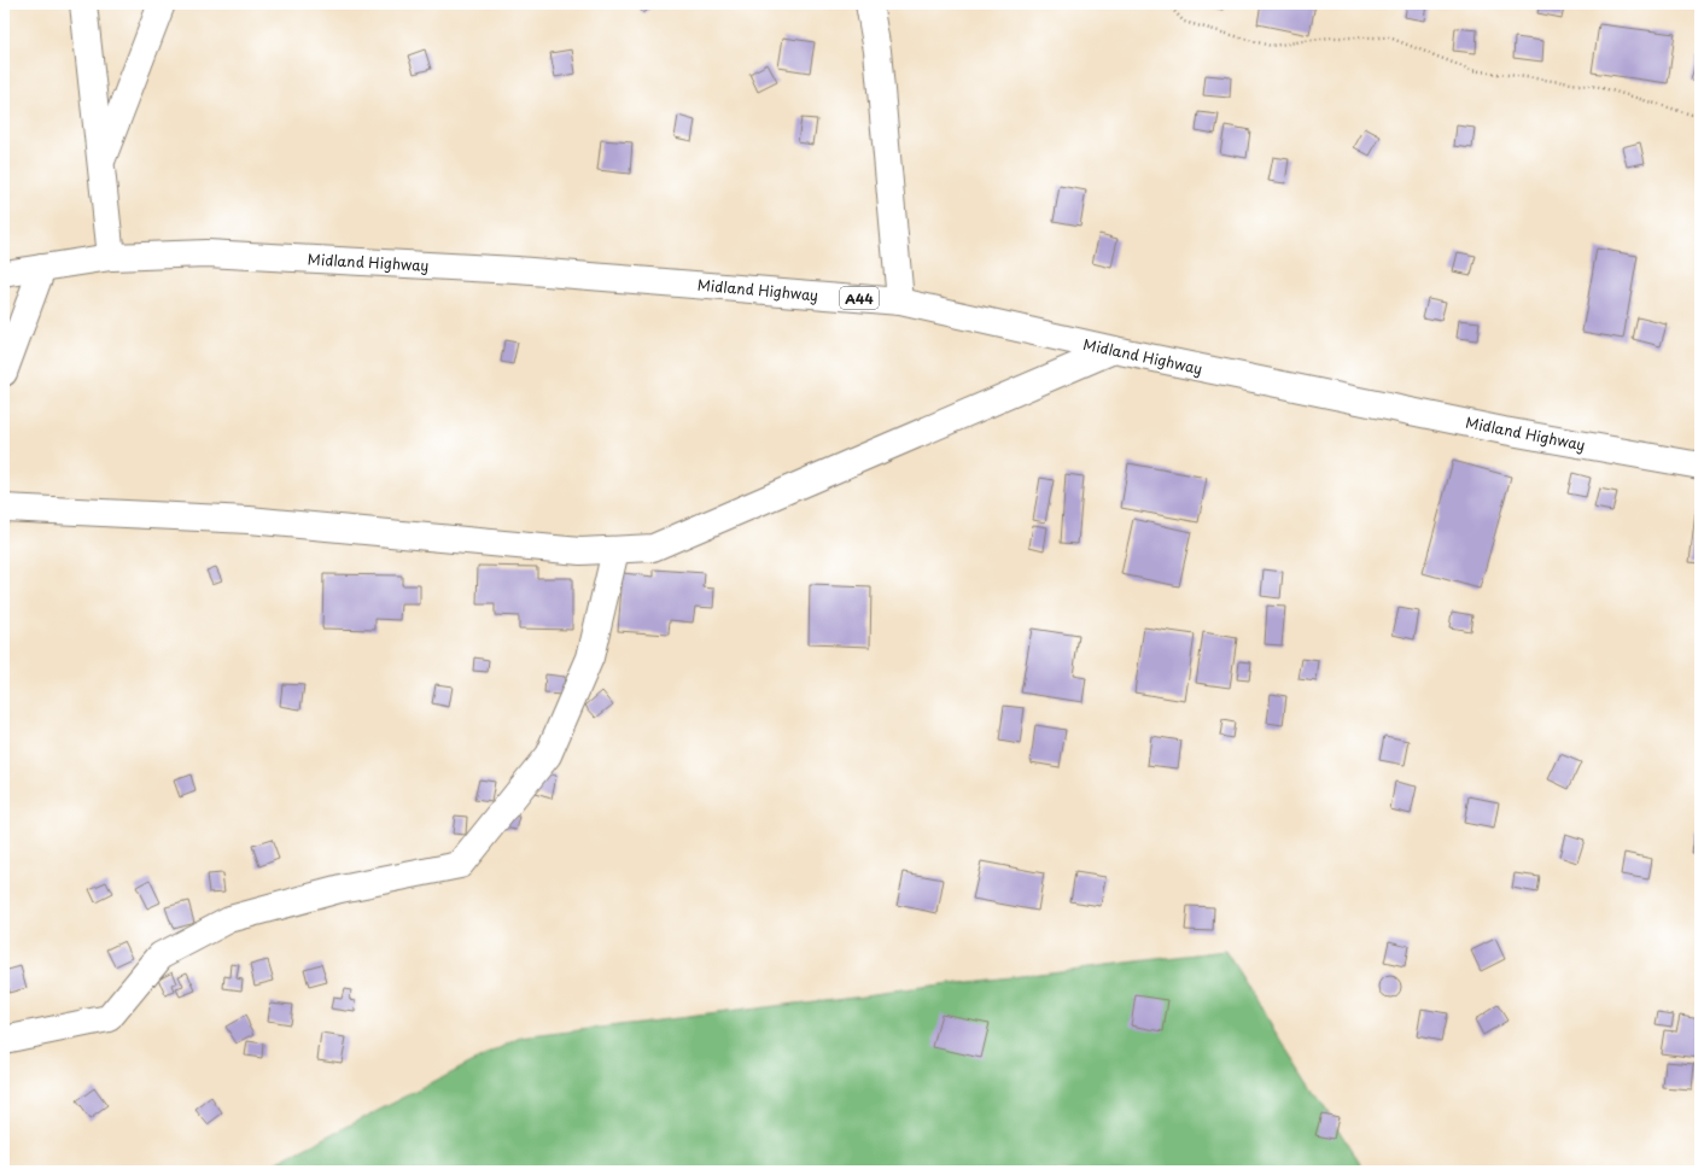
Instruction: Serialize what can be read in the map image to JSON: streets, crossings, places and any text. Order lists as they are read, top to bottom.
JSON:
{
  "streets": {
    "street": ["Midland Highway", "A44"]
  }
}
